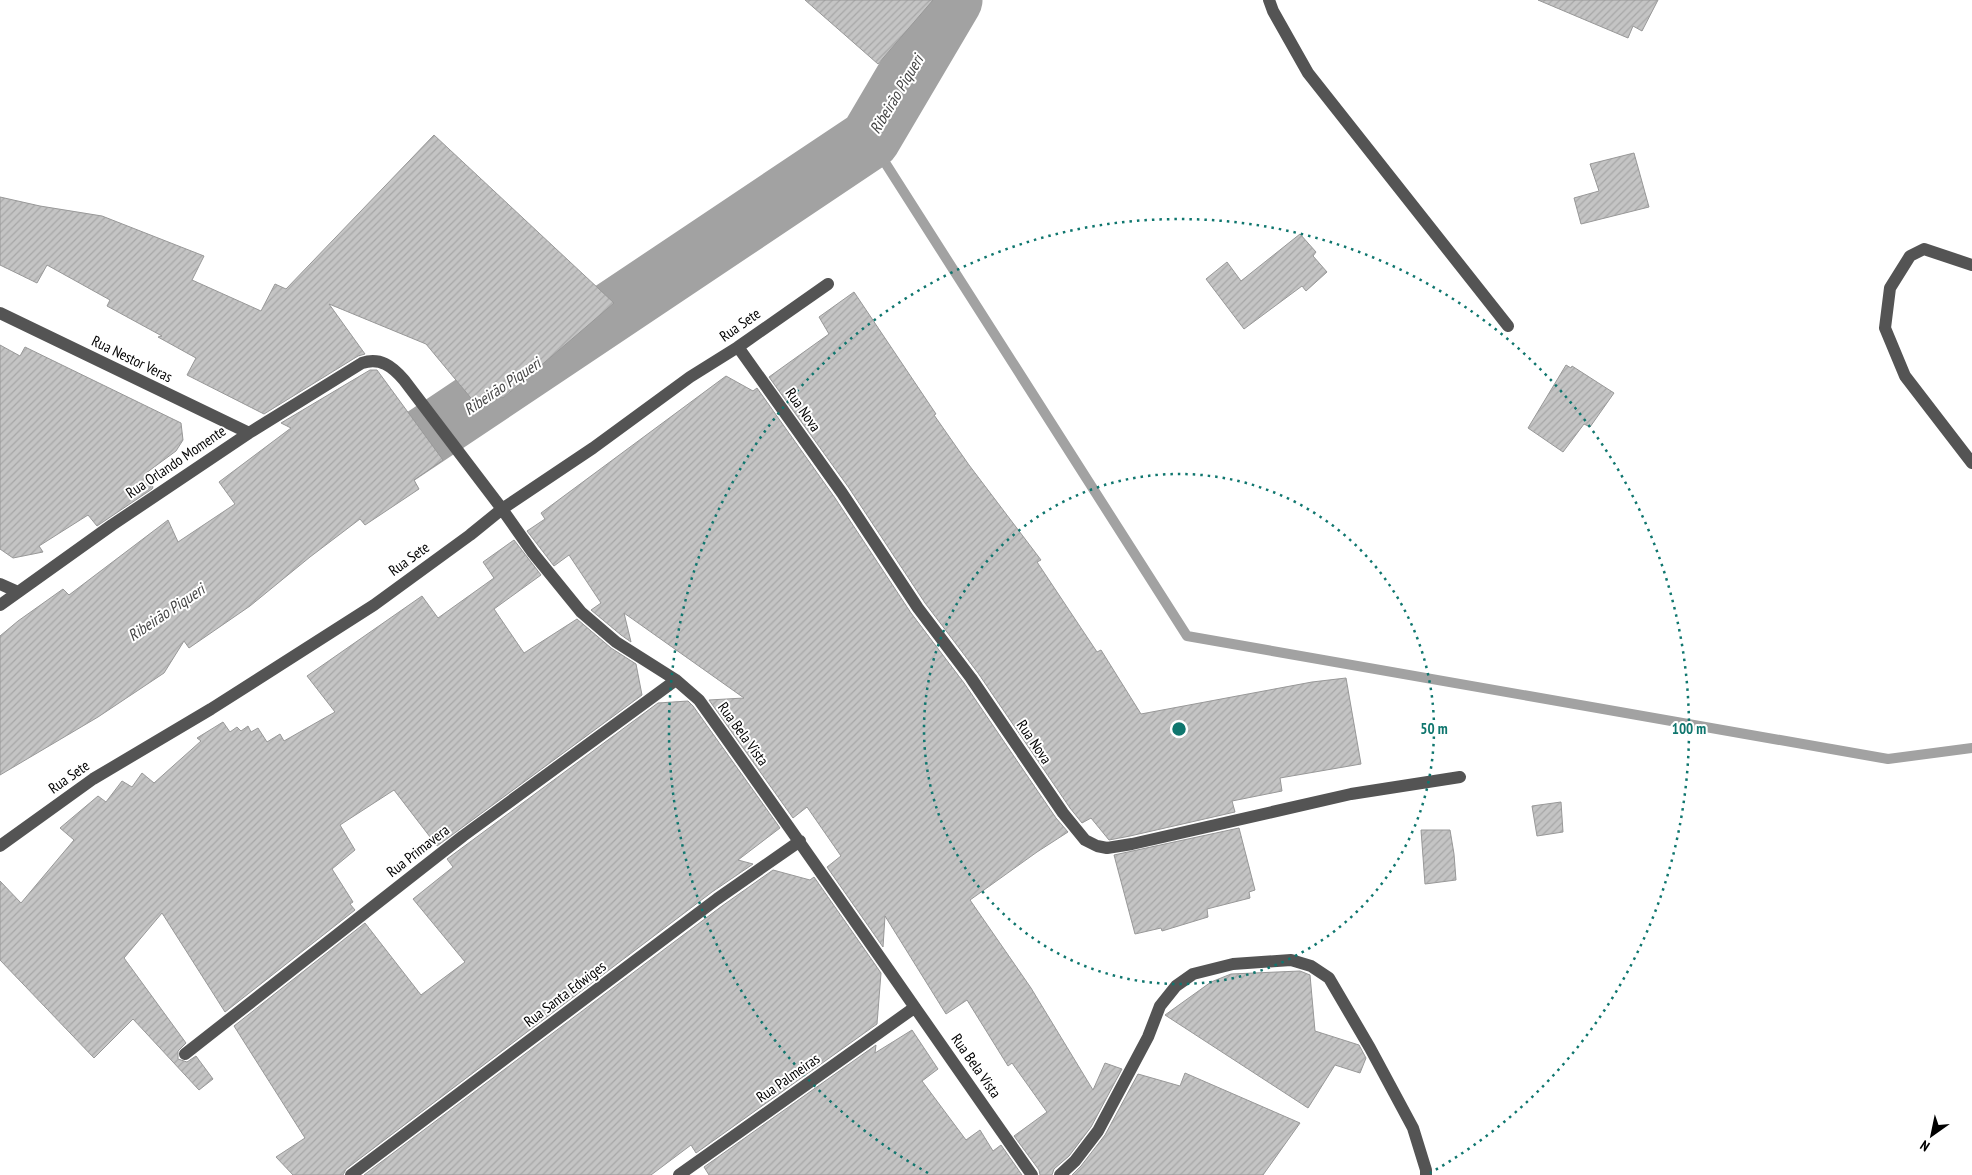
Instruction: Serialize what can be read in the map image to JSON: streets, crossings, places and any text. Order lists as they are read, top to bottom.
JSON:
{
  "streets": {
    "street": [
      "Rua Sete",
      "Rua Nestor Veras",
      "Rua Nova",
      "Rua Orlando Momente",
      "Rua Bela Vista",
      "Rua Primavera",
      "Rua Santa Edwiges",
      "Rua Palmeiras"
    ]
  },
  "crossings": [
    ["Rua Sete", "Rua Nova"],
    ["Rua Sete", "Rua Bela Vista"],
    ["Rua Nestor Veras", "Rua Orlando Momente"],
    ["Rua Orlando Momente", "Rua Bela Vista"],
    ["Rua Bela Vista", "Rua Primavera"],
    ["Rua Bela Vista", "Rua Santa Edwiges"],
    ["Rua Bela Vista", "Rua Palmeiras"]
  ],
  "water": ["Ribeirão Piqueri"],
  "north": "bottom left",
  "rings": ["50 m", "100 m"]
}
